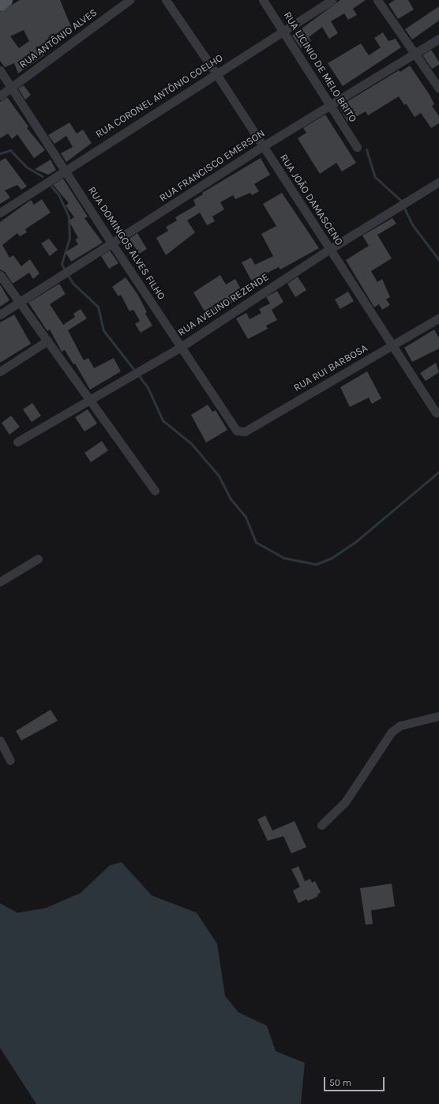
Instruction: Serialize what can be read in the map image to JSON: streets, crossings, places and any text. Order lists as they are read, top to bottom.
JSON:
{
  "streets": {
    "street": [
      "RUA ANTÔNIO ALVES",
      "RUA LICINIO DE MELO BRITO",
      "RUA CORONEL ANTÔNIO COELHO",
      "RUA FRANCISCO EMERSON",
      "RUA JOÃO DAMASCENO",
      "RUA DOMINGOS ALVES FILHO",
      "RUA AVELINO REZENDE",
      "RUA RUI BARBOSA"
    ]
  },
  "crossings": [
    ["RUA ANTÔNIO ALVES", "RUA DOMINGOS ALVES FILHO"],
    ["RUA LICINIO DE MELO BRITO", "RUA CORONEL ANTÔNIO COELHO"],
    ["RUA LICINIO DE MELO BRITO", "RUA FRANCISCO EMERSON"],
    ["RUA CORONEL ANTÔNIO COELHO", "RUA JOÃO DAMASCENO"],
    ["RUA CORONEL ANTÔNIO COELHO", "RUA DOMINGOS ALVES FILHO"],
    ["RUA FRANCISCO EMERSON", "RUA JOÃO DAMASCENO"],
    ["RUA FRANCISCO EMERSON", "RUA DOMINGOS ALVES FILHO"],
    ["RUA JOÃO DAMASCENO", "RUA AVELINO REZENDE"],
    ["RUA JOÃO DAMASCENO", "RUA RUI BARBOSA"],
    ["RUA DOMINGOS ALVES FILHO", "RUA AVELINO REZENDE"],
    ["RUA DOMINGOS ALVES FILHO", "RUA RUI BARBOSA"]
  ],
  "scale_bar": "50 m"
}
